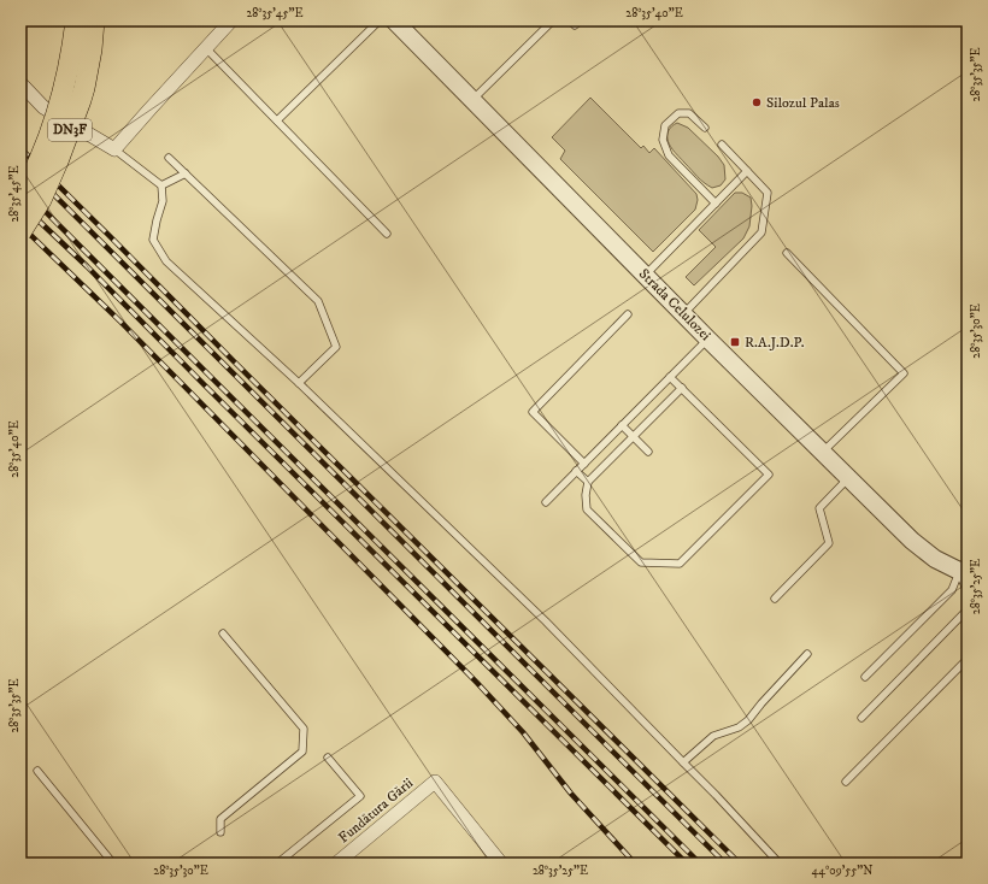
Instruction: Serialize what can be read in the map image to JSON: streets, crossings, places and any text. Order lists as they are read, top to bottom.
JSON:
{
  "streets": {
    "main road": ["DN3F"],
    "street": ["Strada Celulozei", "Fundătura Gării"]
  },
  "places": {
    "other": ["Silozul Palas"],
    "transit": ["R.A.J.D.P."]
  },
  "coordinates": [
    "28°35'45\"E",
    "28°35'40\"E",
    "28°35'35\"E",
    "28°35'30\"E",
    "28°35'25\"E",
    "44°09'55\"N"
  ]
}
